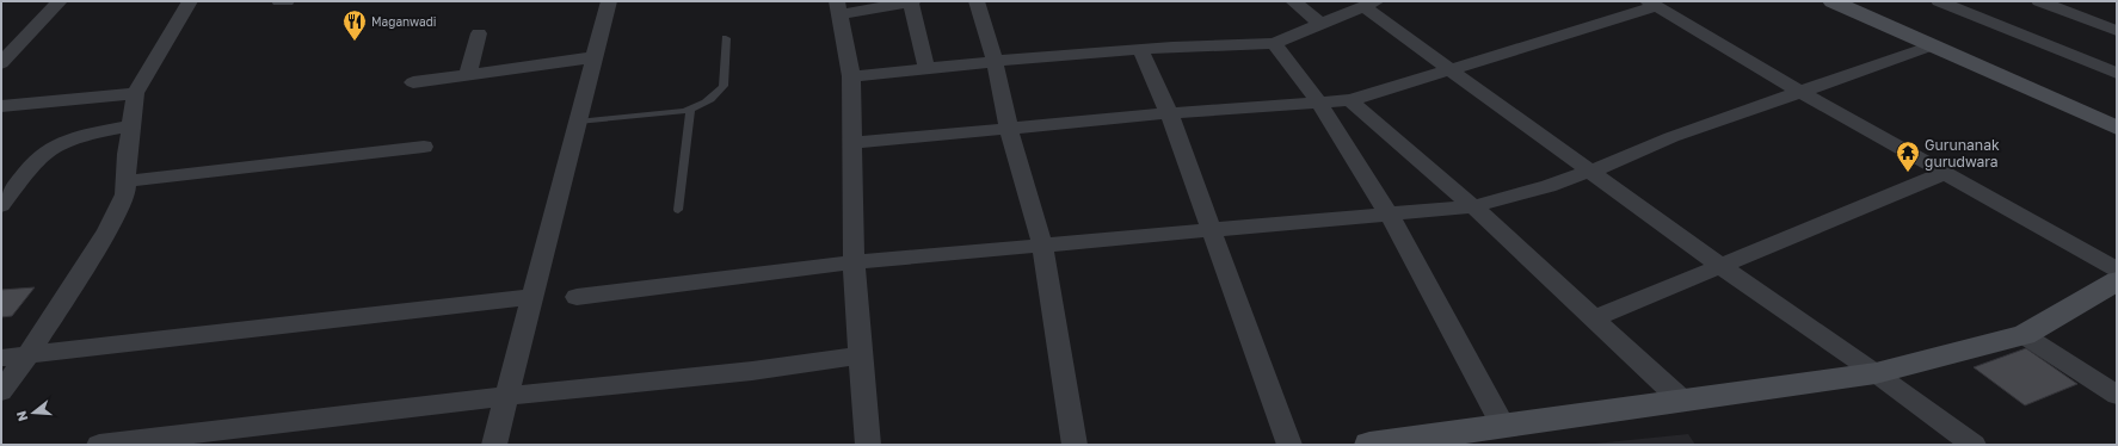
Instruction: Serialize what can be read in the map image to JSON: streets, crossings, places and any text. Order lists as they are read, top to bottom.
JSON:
{
  "places": {
    "restaurant": ["Maganwadi"],
    "temple": ["Gurunanak gurudwara"]
  },
  "north": "left"
}
